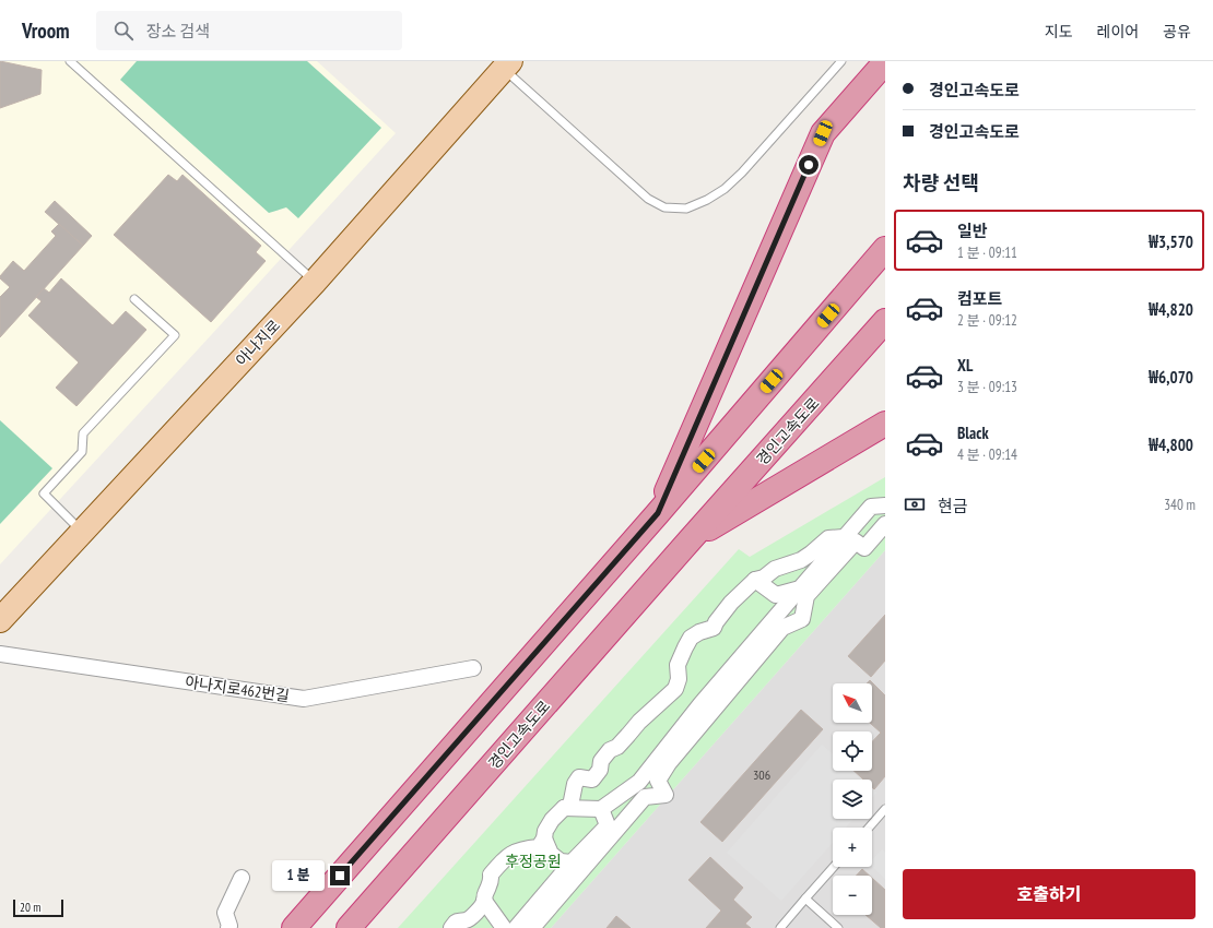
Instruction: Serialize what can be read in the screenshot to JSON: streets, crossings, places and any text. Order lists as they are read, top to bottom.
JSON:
{
  "streets": {
    "highway": ["경인고속도로"],
    "main road": ["아나지로"],
    "street": ["아나지로462번길"]
  },
  "parks": ["후정공원"],
  "house_numbers": ["306"],
  "scale_bar": "20 m",
  "north": "top left",
  "page": {
    "header": "Vroom",
    "search": "장소 검색",
    "nav": ["지도", "레이어", "공유"],
    "banner": ["경인고속도로", "경인고속도로"],
    "heading": "차량 선택",
    "list": [
      {
        "name": "일반",
        "note": "1 분 · 09:11",
        "value": "₩3,570"
      },
      {
        "name": "컴포트",
        "note": "2 분 · 09:12",
        "value": "₩4,820"
      },
      {
        "name": "XL",
        "note": "3 분 · 09:13",
        "value": "₩6,070"
      },
      {
        "name": "Black",
        "note": "4 분 · 09:14",
        "value": "₩4,800"
      }
    ],
    "pay": ["현금", "340 m"],
    "map_buttons": ["+", "−"],
    "bubble": "1 분",
    "buttons": "호출하기",
    "scale": "20 m"
  }
}
